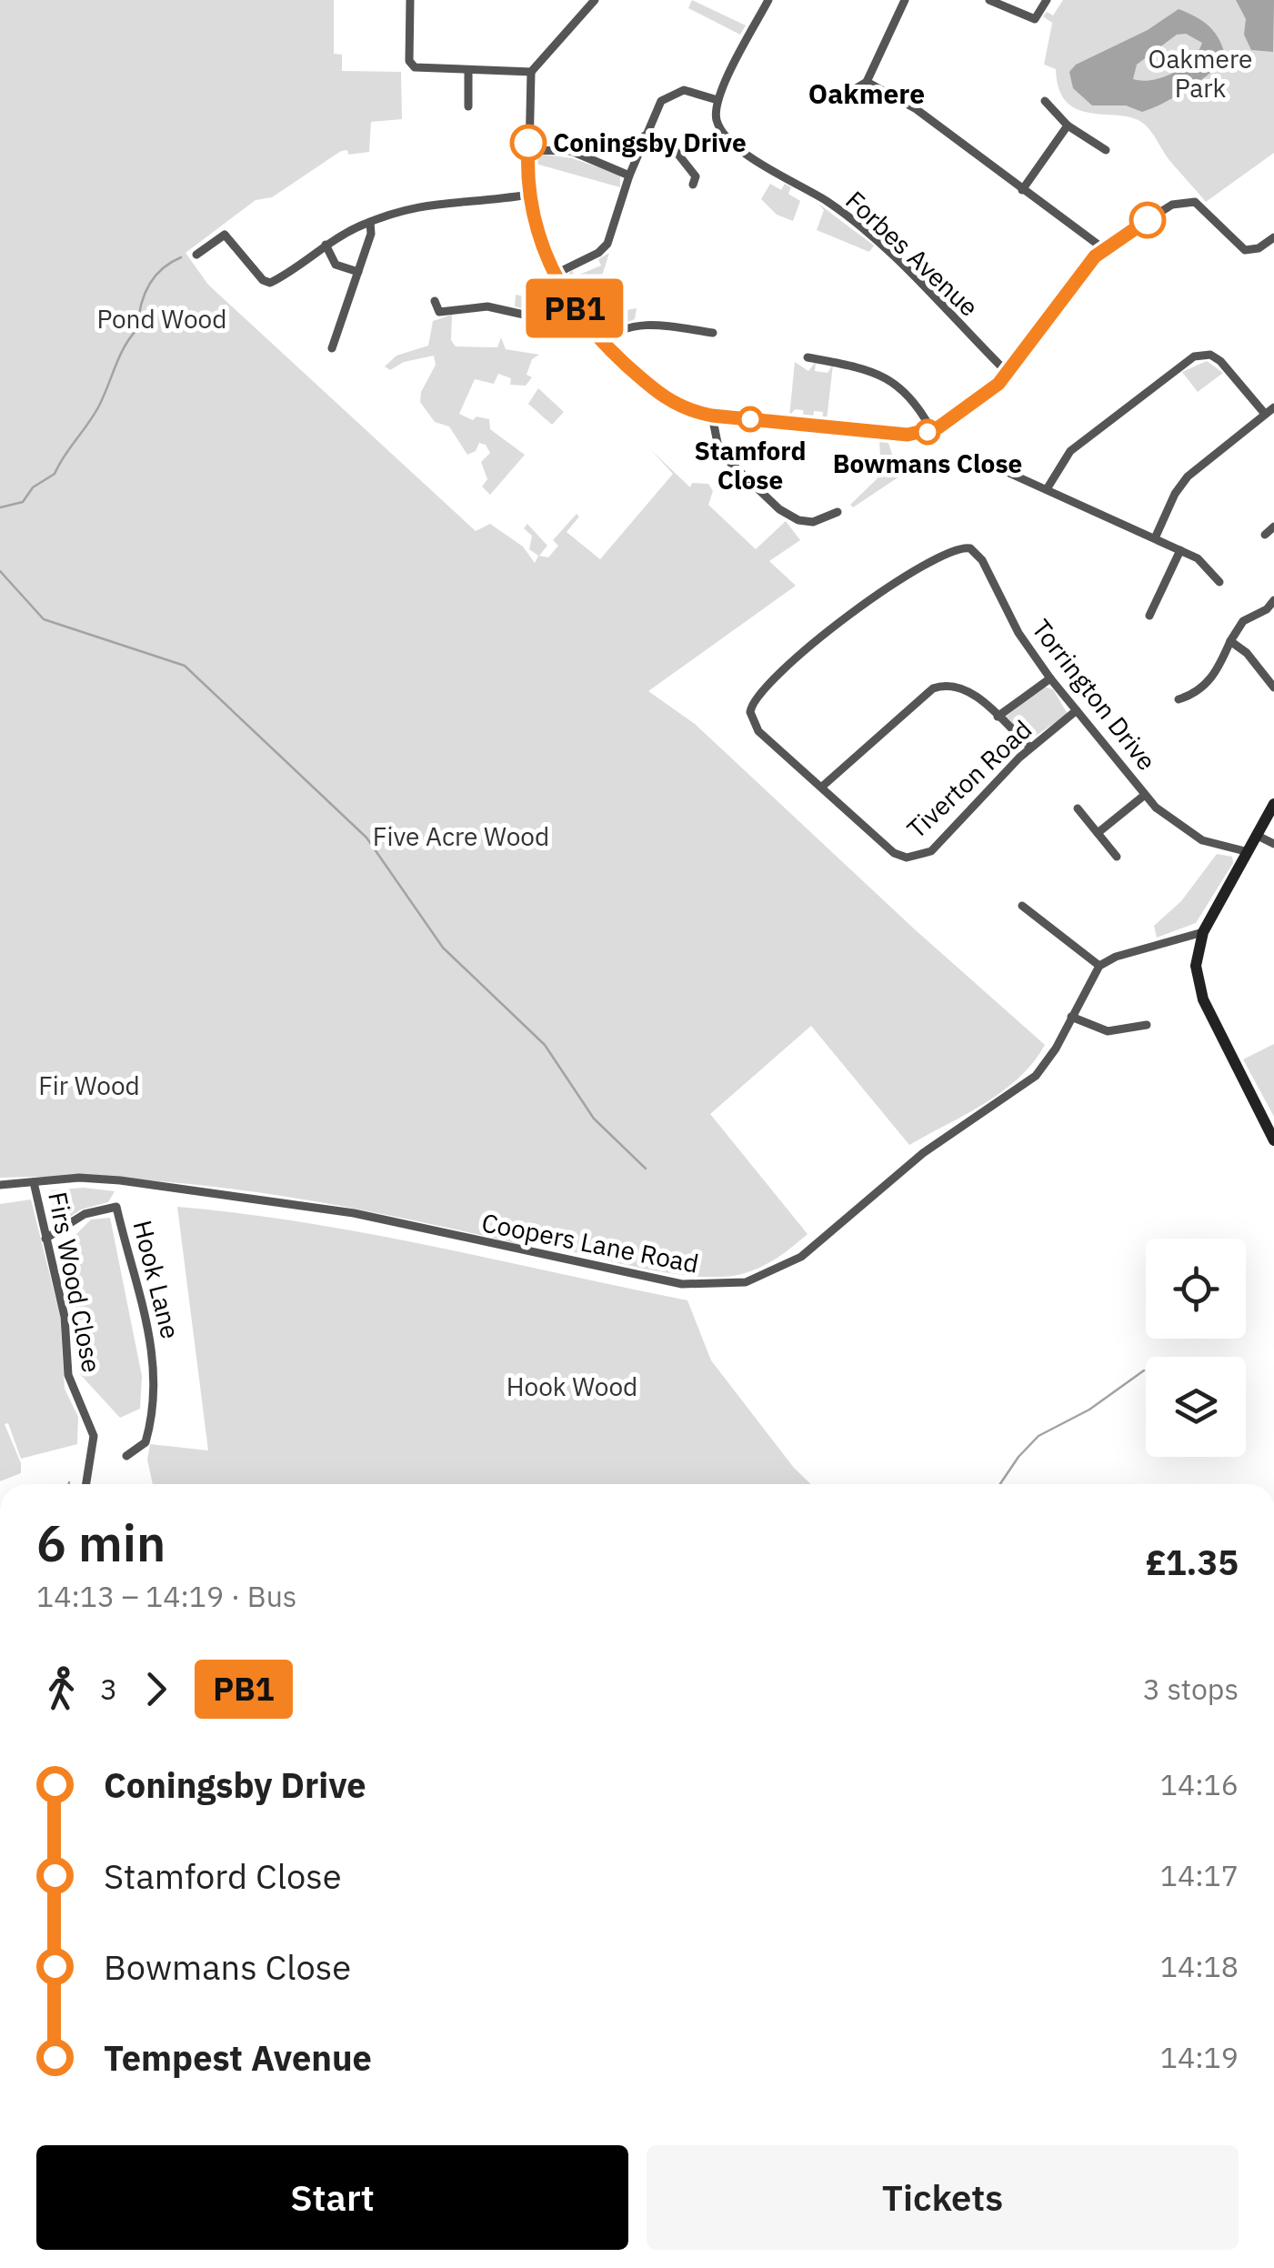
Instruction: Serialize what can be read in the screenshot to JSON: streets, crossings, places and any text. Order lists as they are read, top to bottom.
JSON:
{
  "streets": {
    "street": [
      "Forbes Avenue",
      "Torrington Drive",
      "Tiverton Road",
      "Coopers Lane Road",
      "Hook Lane",
      "Firs Wood Close"
    ]
  },
  "crossings": [
    ["Torrington Drive", "Tiverton Road"],
    ["Coopers Lane Road", "Firs Wood Close"],
    ["Hook Lane", "Firs Wood Close"]
  ],
  "districts": ["Oakmere"],
  "parks": [
    "Oakmere Park",
    "Pond Wood",
    "Five Acre Wood",
    "Fir Wood",
    "Hook Wood"
  ],
  "places": ["Coningsby Drive", "Stamford Close", "Bowmans Close"],
  "lines": ["bus line PB1"],
  "page": {
    "on_map": "PB1",
    "heading": ["6 min", "14:13 – 14:19 · Bus", "£1.35"],
    "legs": ["3", "PB1", "3 stops"],
    "list": [
      {
        "name": "Coningsby Drive",
        "value": "14:16"
      },
      {
        "name": "Stamford Close",
        "value": "14:17"
      },
      {
        "name": "Bowmans Close",
        "value": "14:18"
      },
      {
        "name": "Tempest Avenue",
        "value": "14:19"
      }
    ],
    "buttons": ["Start", "Tickets"]
  }
}
